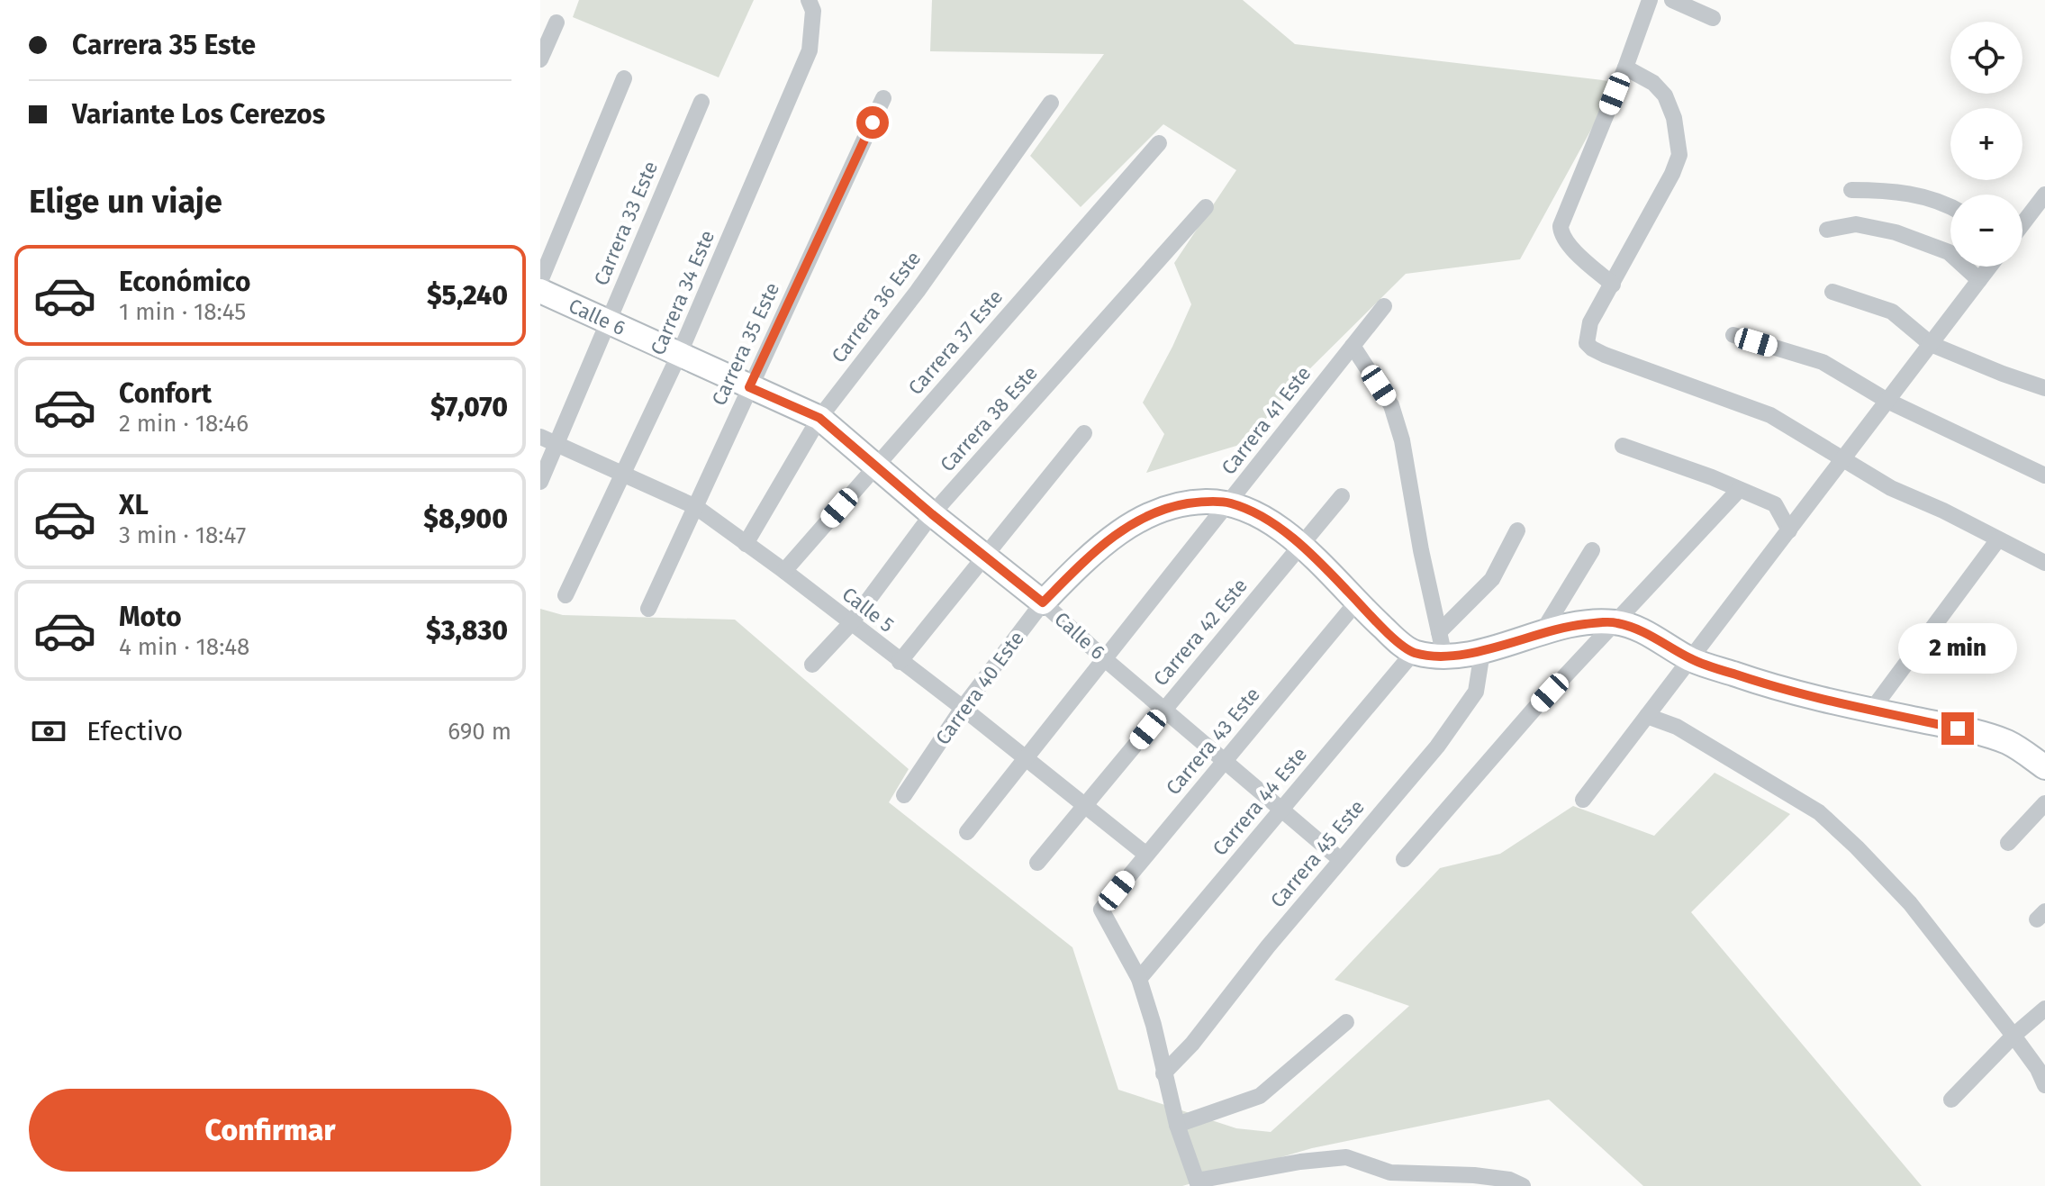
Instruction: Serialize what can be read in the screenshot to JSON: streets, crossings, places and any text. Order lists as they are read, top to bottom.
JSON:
{
  "streets": {
    "street": [
      "Carrera 33 Este",
      "Carrera 34 Este",
      "Carrera 36 Este",
      "Calle 6",
      "Carrera 37 Este",
      "Carrera 35 Este",
      "Carrera 38 Este",
      "Carrera 41 Este",
      "Calle 5",
      "Carrera 42 Este",
      "Carrera 40 Este",
      "Carrera 43 Este",
      "Carrera 44 Este",
      "Carrera 45 Este"
    ]
  },
  "crossings": [
    ["Carrera 33 Este", "Calle 6"],
    ["Carrera 33 Este", "Calle 5"],
    ["Carrera 34 Este", "Calle 6"],
    ["Carrera 34 Este", "Calle 5"],
    ["Carrera 36 Este", "Calle 6"],
    ["Carrera 36 Este", "Calle 5"],
    ["Calle 6", "Carrera 37 Este"],
    ["Calle 6", "Carrera 35 Este"],
    ["Calle 6", "Carrera 38 Este"],
    ["Calle 6", "Carrera 41 Este"],
    ["Calle 6", "Carrera 42 Este"],
    ["Calle 6", "Carrera 40 Este"],
    ["Calle 6", "Carrera 43 Este"],
    ["Calle 6", "Carrera 44 Este"],
    ["Calle 6", "Carrera 45 Este"],
    ["Carrera 37 Este", "Calle 5"],
    ["Carrera 35 Este", "Calle 5"],
    ["Carrera 38 Este", "Calle 5"],
    ["Carrera 41 Este", "Calle 5"],
    ["Carrera 41 Este", "Carrera 40 Este"],
    ["Calle 5", "Carrera 42 Este"],
    ["Calle 5", "Carrera 40 Este"],
    ["Calle 5", "Carrera 43 Este"],
    ["Carrera 43 Este", "Carrera 44 Este"]
  ],
  "page": {
    "banner": ["Carrera 35 Este", "Variante Los Cerezos"],
    "map_buttons": ["+", "−"],
    "heading": "Elige un viaje",
    "list": [
      {
        "name": "Económico",
        "note": "1 min · 18:45",
        "value": "$5,240"
      },
      {
        "name": "Confort",
        "note": "2 min · 18:46",
        "value": "$7,070"
      },
      {
        "name": "XL",
        "note": "3 min · 18:47",
        "value": "$8,900"
      },
      {
        "name": "Moto",
        "note": "4 min · 18:48",
        "value": "$3,830"
      }
    ],
    "bubble": "2 min",
    "pay": ["Efectivo", "690 m"],
    "buttons": "Confirmar"
  }
}
